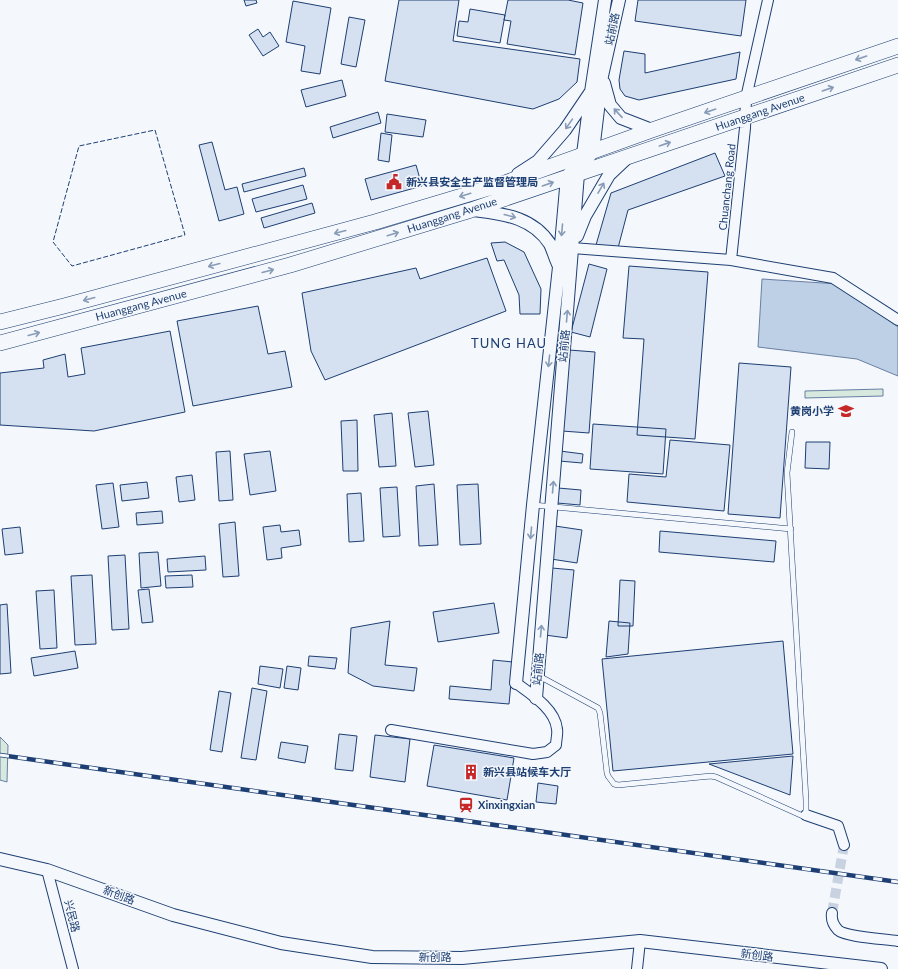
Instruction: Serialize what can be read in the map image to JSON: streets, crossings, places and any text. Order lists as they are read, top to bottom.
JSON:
{
  "streets": {
    "main road": ["Huanggang Avenue"],
    "street": [
      "站前路",
      "Chuanchang Road",
      "新创路",
      "兴民路"
    ]
  },
  "crossings": [
    ["站前路", "Huanggang Avenue"],
    ["Huanggang Avenue", "Chuanchang Road"],
    ["新创路", "兴民路"]
  ],
  "districts": ["TUNG HAU"],
  "places": {
    "public building": ["新兴县安全生产监督管理局"],
    "school or university": ["黄岗小学"],
    "building": ["新兴县站候车大厅"],
    "station": ["Xinxingxian"]
  }
}
